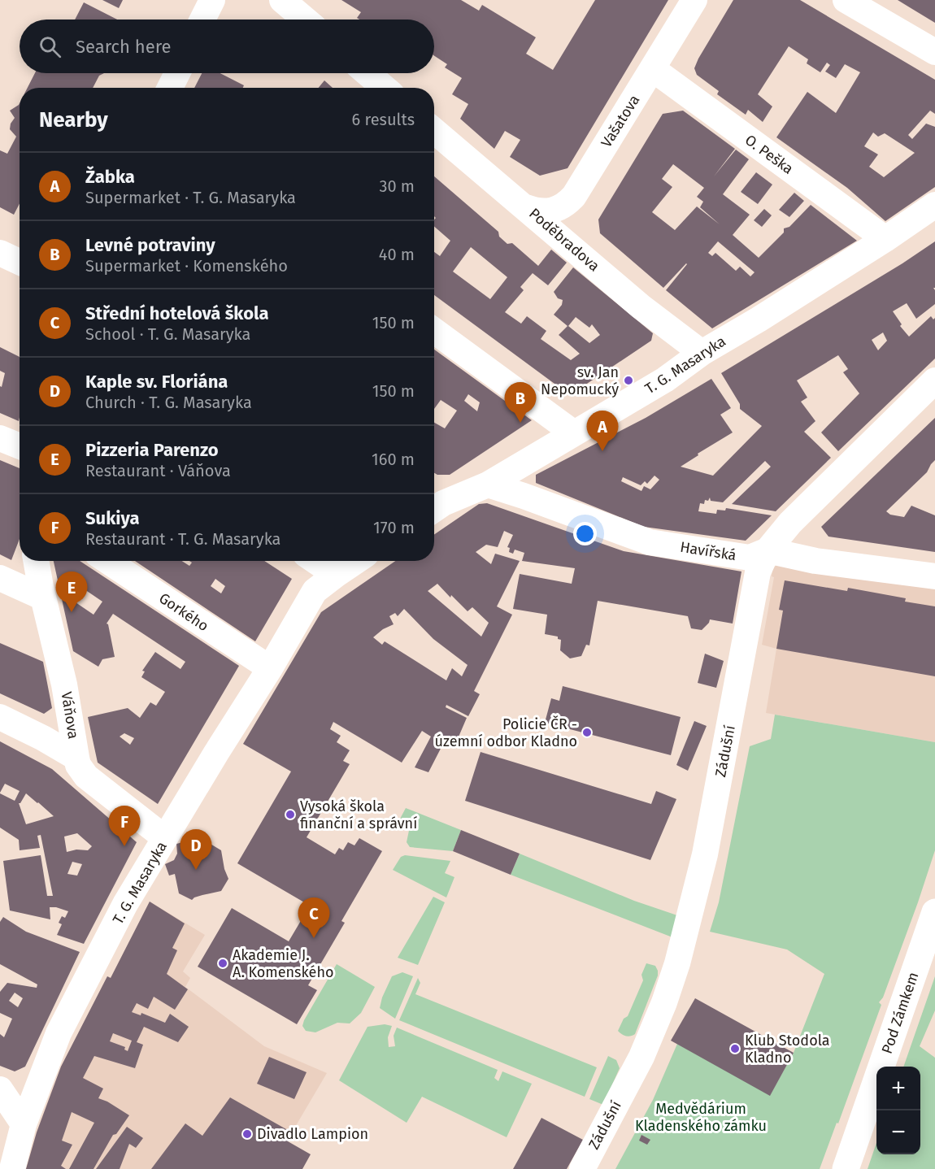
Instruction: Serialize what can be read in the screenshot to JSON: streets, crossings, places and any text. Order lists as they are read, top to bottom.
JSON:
{
  "streets": {
    "main road": ["Pod Zámkem"],
    "street": [
      "Vašatova",
      "O. Peška",
      "Poděbradova",
      "T. G. Masaryka",
      "Havířská",
      "Gorkého",
      "Váňova",
      "Zádušní"
    ]
  },
  "crossings": [
    ["Vašatova", "O. Peška"],
    ["Vašatova", "Poděbradova"],
    ["O. Peška", "T. G. Masaryka"],
    ["Poděbradova", "T. G. Masaryka"],
    ["T. G. Masaryka", "Havířská"],
    ["T. G. Masaryka", "Gorkého"],
    ["T. G. Masaryka", "Váňova"],
    ["Havířská", "Zádušní"]
  ],
  "parks": ["Medvědárium Kladenského zámku"],
  "places": [
    "sv. Jan Nepomucký",
    "Policie ČR - územní odbor Kladno",
    "Vysoká škola finanční a správní",
    "Akademie J. A. Komenského",
    "Klub Stodola Kladno",
    "Divadlo Lampion"
  ],
  "page": {
    "search": "Search here",
    "heading": ["Nearby", "6 results"],
    "list": [
      {
        "mark": "A",
        "name": "Žabka",
        "note": "Supermarket · T. G. Masaryka",
        "value": "30 m"
      },
      {
        "mark": "B",
        "name": "Levné potraviny",
        "note": "Supermarket · Komenského",
        "value": "40 m"
      },
      {
        "mark": "C",
        "name": "Střední hotelová škola",
        "note": "School · T. G. Masaryka",
        "value": "150 m"
      },
      {
        "mark": "D",
        "name": "Kaple sv. Floriána",
        "note": "Church · T. G. Masaryka",
        "value": "150 m"
      },
      {
        "mark": "E",
        "name": "Pizzeria Parenzo",
        "note": "Restaurant · Váňova",
        "value": "160 m"
      },
      {
        "mark": "F",
        "name": "Sukiya",
        "note": "Restaurant · T. G. Masaryka",
        "value": "170 m"
      }
    ],
    "pins": [
      "B",
      "A",
      "E",
      "F",
      "D",
      "C"
    ],
    "map_buttons": ["+", "−"]
  }
}
